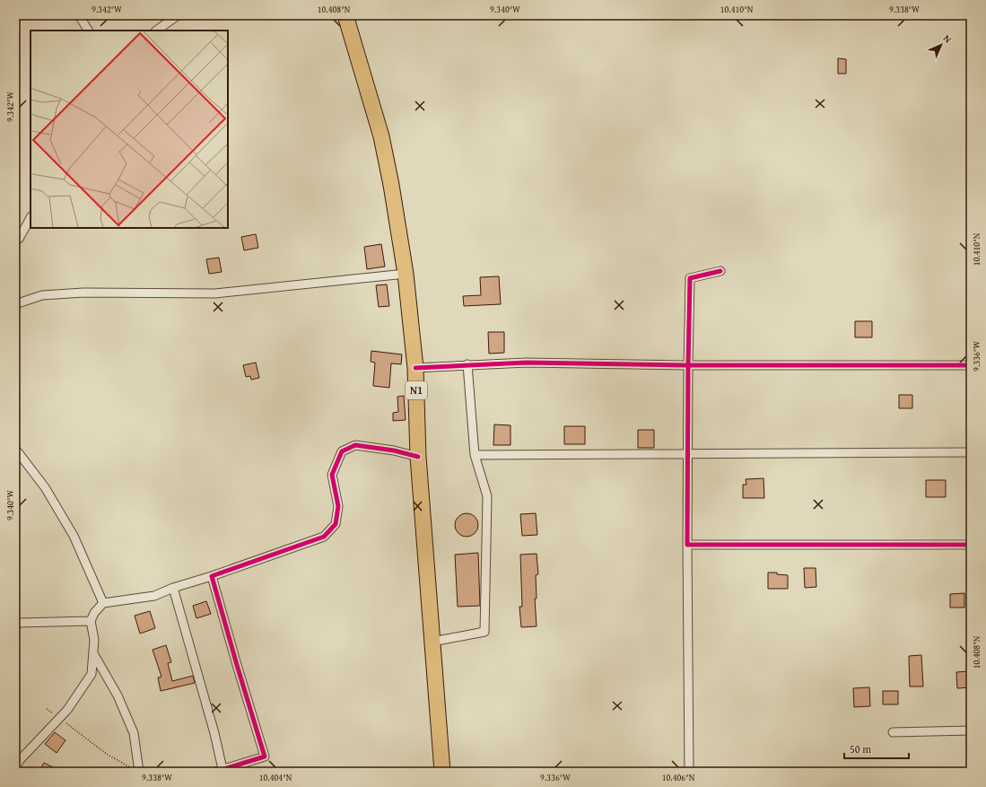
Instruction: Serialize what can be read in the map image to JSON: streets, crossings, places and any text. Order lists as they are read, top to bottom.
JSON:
{
  "streets": {
    "highway": ["N1"]
  },
  "scale_bar": "50 m",
  "north": "top right",
  "coordinates": [
    "9.342°W",
    "10.408°N",
    "9.340°W",
    "10.410°N",
    "9.338°W",
    "9.336°W",
    "10.404°N",
    "10.406°N"
  ]
}
